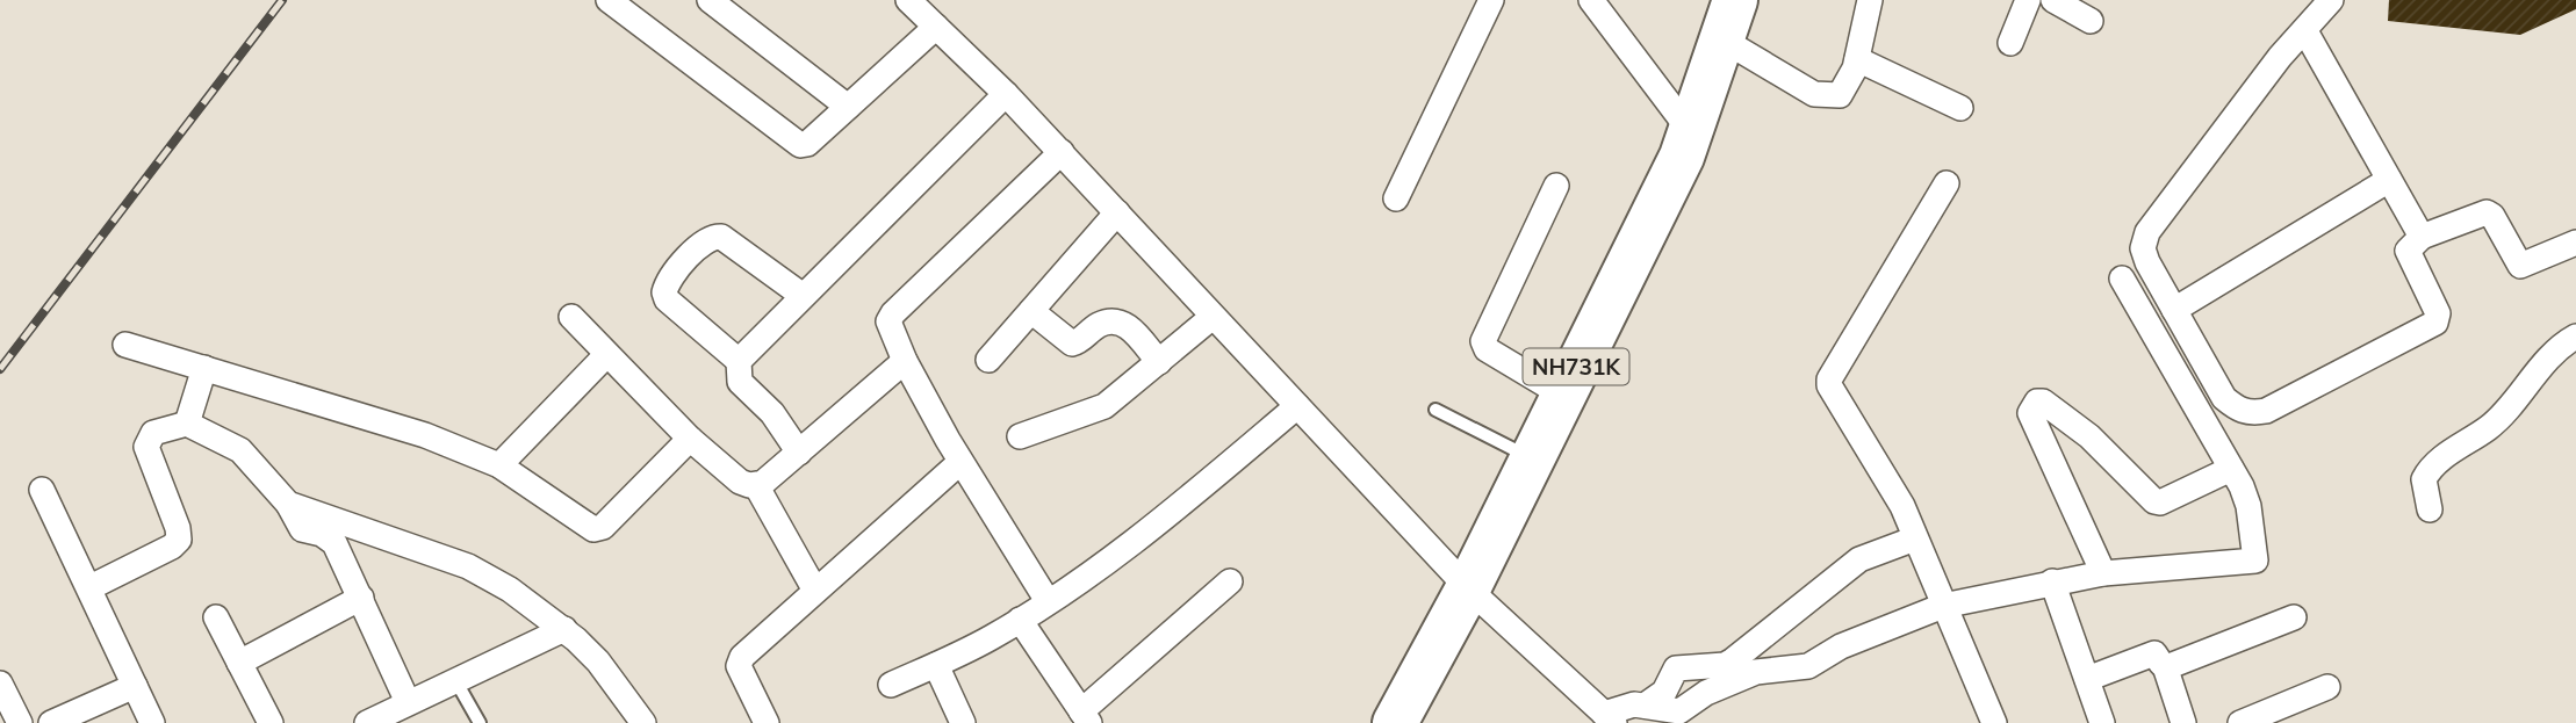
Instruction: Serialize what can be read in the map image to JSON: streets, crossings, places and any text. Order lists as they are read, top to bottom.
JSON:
{
  "streets": {
    "highway": ["NH731K"]
  }
}
